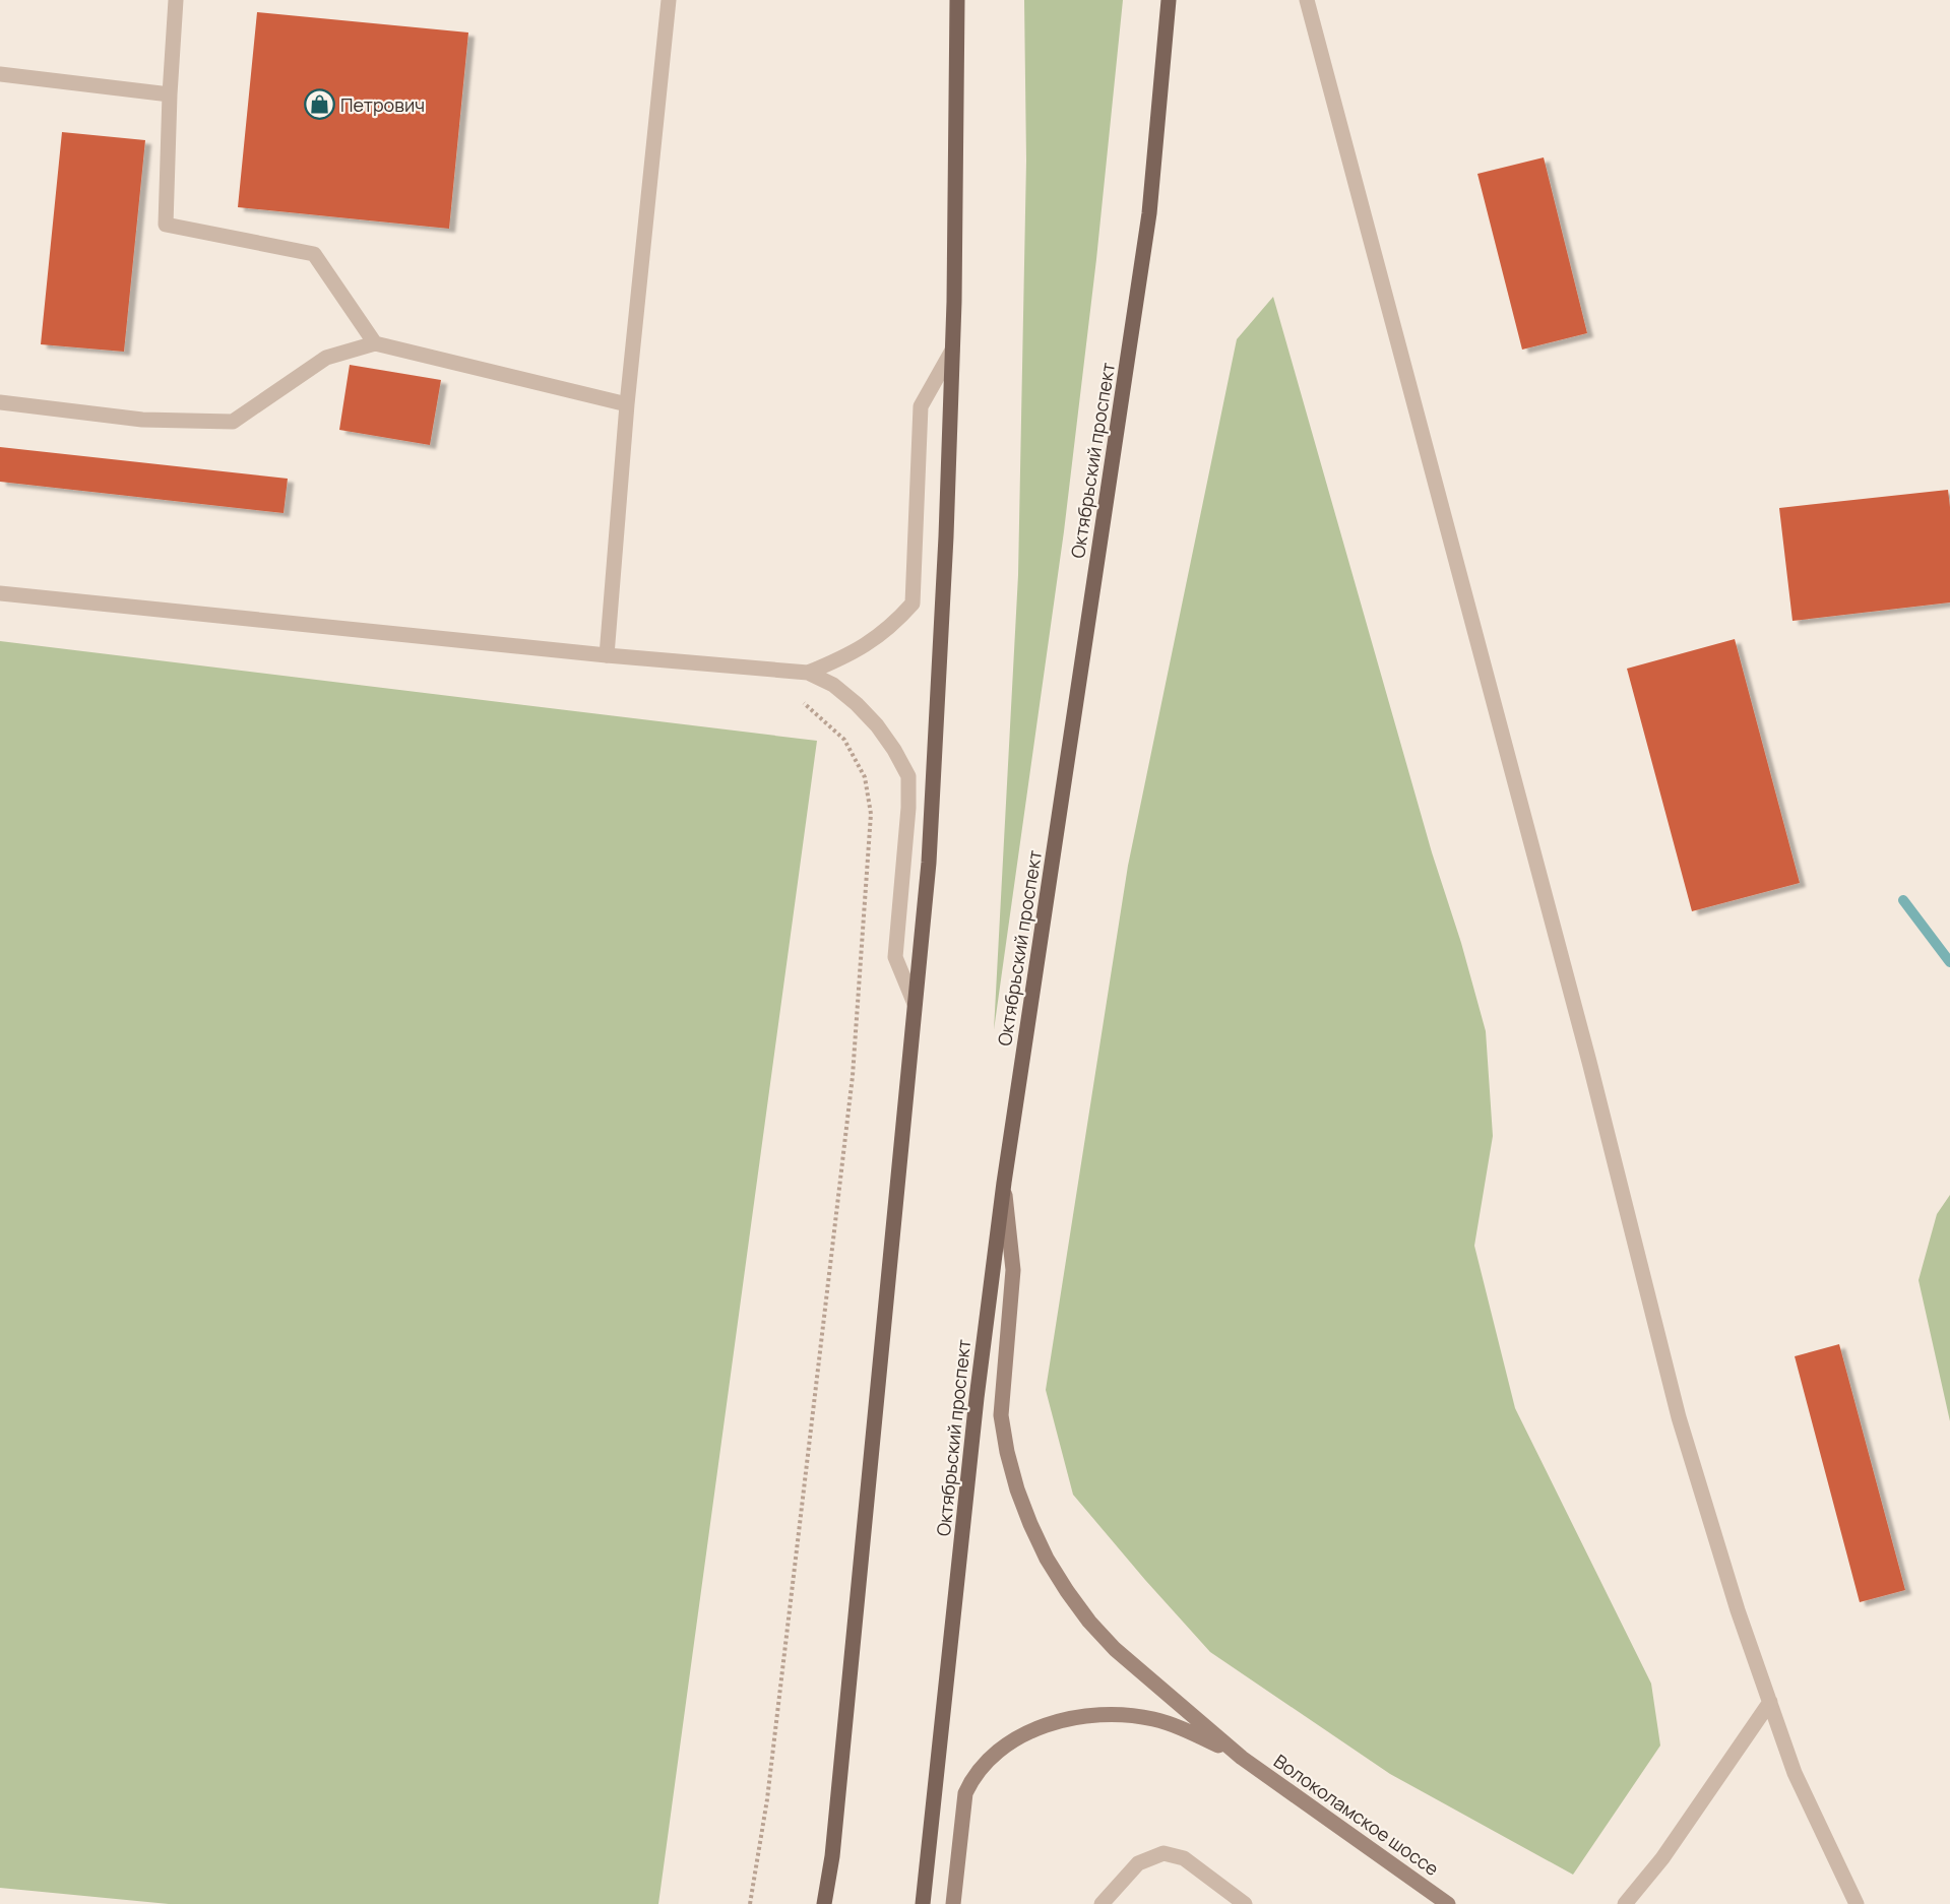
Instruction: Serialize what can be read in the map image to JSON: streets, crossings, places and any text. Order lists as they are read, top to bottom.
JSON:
{
  "streets": {
    "main road": ["Октябрьский проспект", "Волоколамское шоссе"]
  },
  "crossings": [
    ["Октябрьский проспект", "Волоколамское шоссе"]
  ],
  "places": {
    "shop": ["Петрович"]
  }
}
